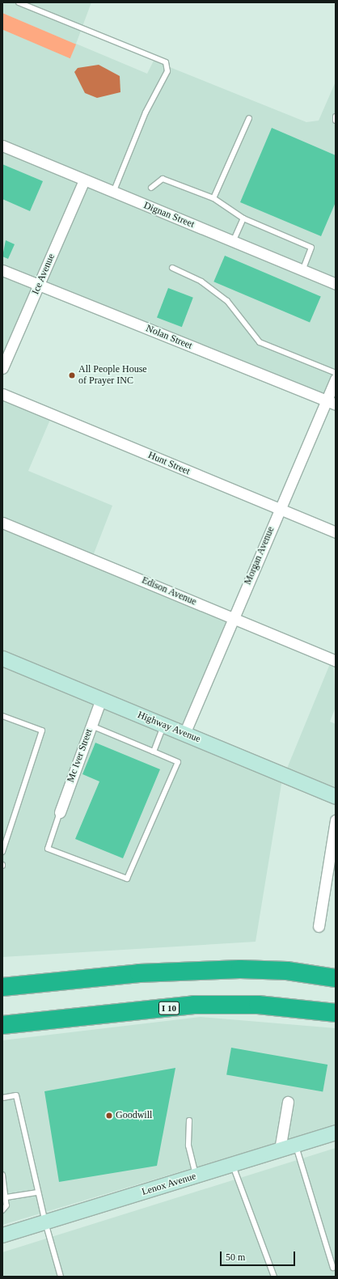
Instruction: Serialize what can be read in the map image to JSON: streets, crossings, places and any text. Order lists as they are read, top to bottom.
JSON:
{
  "streets": {
    "highway": ["I 10"],
    "street": [
      "Dignan Street",
      "Ice Avenue",
      "Nolan Street",
      "Hunt Street",
      "Morgan Avenue",
      "Edison Avenue",
      "Highway Avenue",
      "Mc Iver Street",
      "Lenox Avenue"
    ]
  },
  "crossings": [
    ["Dignan Street", "Ice Avenue"],
    ["Ice Avenue", "Nolan Street"],
    ["Nolan Street", "Morgan Avenue"],
    ["Hunt Street", "Morgan Avenue"],
    ["Morgan Avenue", "Edison Avenue"],
    ["Morgan Avenue", "Highway Avenue"],
    ["Highway Avenue", "Mc Iver Street"]
  ],
  "places": ["All People House of Prayer INC", "Goodwill"],
  "scale_bar": "50 m"
}
